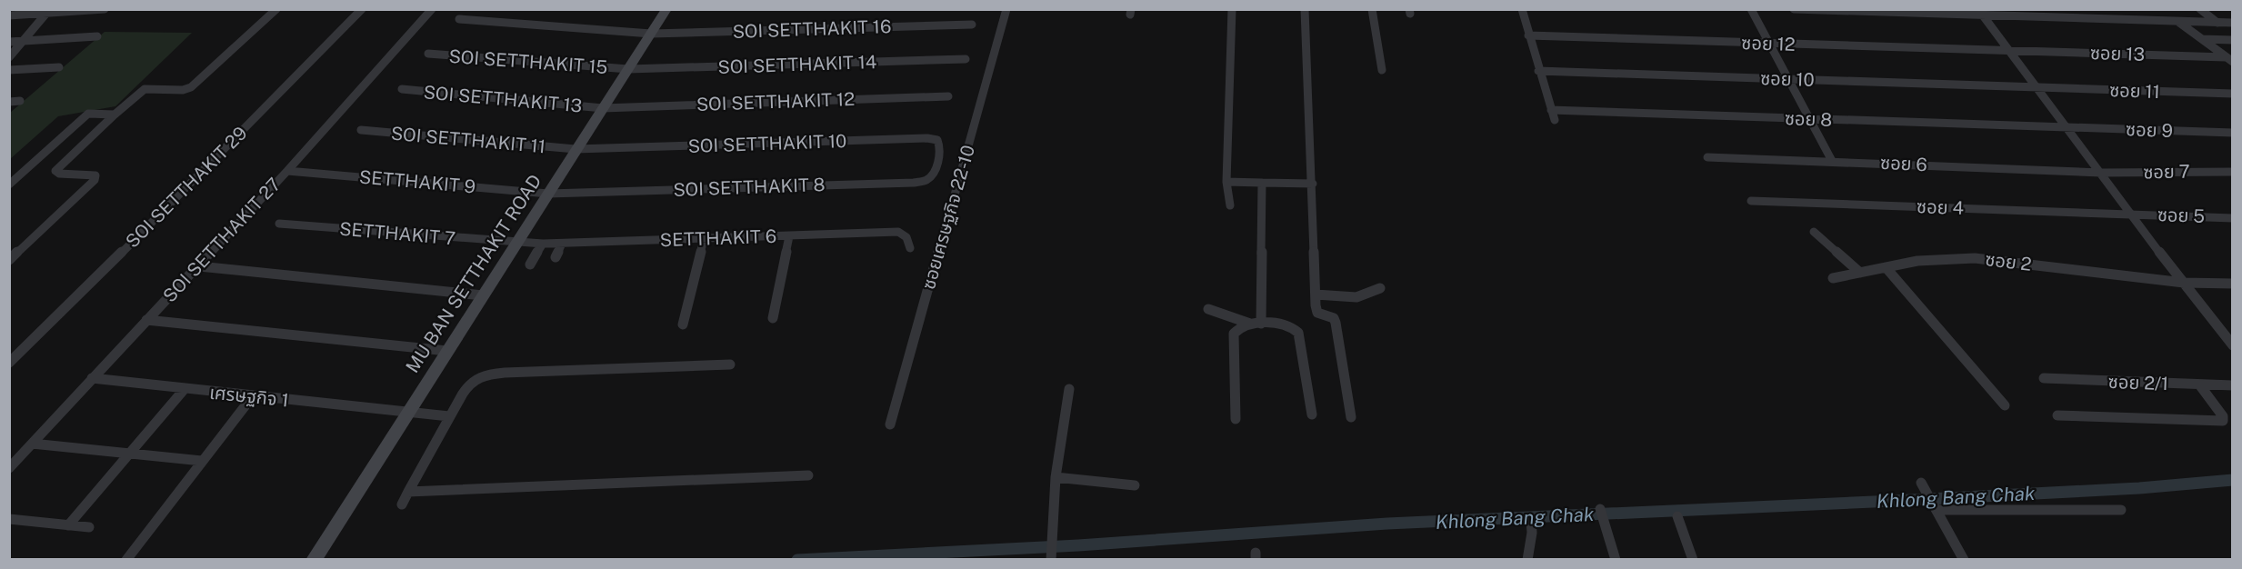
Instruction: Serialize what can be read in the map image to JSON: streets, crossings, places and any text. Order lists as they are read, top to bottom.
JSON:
{
  "streets": {
    "street": [
      "SOI SETTHAKIT 16",
      "ซอย 12",
      "ซอย 13",
      "SOI SETTHAKIT 15",
      "SOI SETTHAKIT 14",
      "ซอย 10",
      "ซอย 11",
      "SOI SETTHAKIT 13",
      "SOI SETTHAKIT 12",
      "ซอย 8",
      "ซอย 9",
      "SOI SETTHAKIT 11",
      "SOI SETTHAKIT 10",
      "ซอย 6",
      "ซอย 7",
      "SETTHAKIT 9",
      "SOI SETTHAKIT 29",
      "SOI SETTHAKIT 8",
      "ซอย 4",
      "ซอย 5",
      "ซอยเศรษฐกิจ 22-10",
      "SETTHAKIT 7",
      "SETTHAKIT 6",
      "SOI SETTHAKIT 27",
      "ซอย 2",
      "MU BAN SETTHAKIT ROAD",
      "ซอย 2/1",
      "เศรษฐกิจ 1"
    ]
  },
  "crossings": [
    ["SOI SETTHAKIT 16", "MU BAN SETTHAKIT ROAD"],
    ["ซอย 12", "ซอย 13"],
    ["SOI SETTHAKIT 15", "SOI SETTHAKIT 14"],
    ["SOI SETTHAKIT 15", "MU BAN SETTHAKIT ROAD"],
    ["SOI SETTHAKIT 14", "MU BAN SETTHAKIT ROAD"],
    ["ซอย 10", "ซอย 11"],
    ["SOI SETTHAKIT 13", "SOI SETTHAKIT 12"],
    ["SOI SETTHAKIT 13", "MU BAN SETTHAKIT ROAD"],
    ["SOI SETTHAKIT 12", "MU BAN SETTHAKIT ROAD"],
    ["ซอย 8", "ซอย 9"],
    ["SOI SETTHAKIT 11", "SOI SETTHAKIT 10"],
    ["SOI SETTHAKIT 11", "MU BAN SETTHAKIT ROAD"],
    ["SOI SETTHAKIT 10", "SOI SETTHAKIT 8"],
    ["SOI SETTHAKIT 10", "MU BAN SETTHAKIT ROAD"],
    ["ซอย 6", "ซอย 7"],
    ["SETTHAKIT 9", "SOI SETTHAKIT 8"],
    ["SETTHAKIT 9", "SOI SETTHAKIT 27"],
    ["SETTHAKIT 9", "MU BAN SETTHAKIT ROAD"],
    ["SOI SETTHAKIT 8", "MU BAN SETTHAKIT ROAD"],
    ["ซอย 4", "ซอย 5"],
    ["SETTHAKIT 7", "SETTHAKIT 6"],
    ["SETTHAKIT 7", "MU BAN SETTHAKIT ROAD"],
    ["SETTHAKIT 6", "MU BAN SETTHAKIT ROAD"],
    ["SOI SETTHAKIT 27", "เศรษฐกิจ 1"],
    ["MU BAN SETTHAKIT ROAD", "เศรษฐกิจ 1"]
  ],
  "water": ["Khlong Bang Chak"]
}
